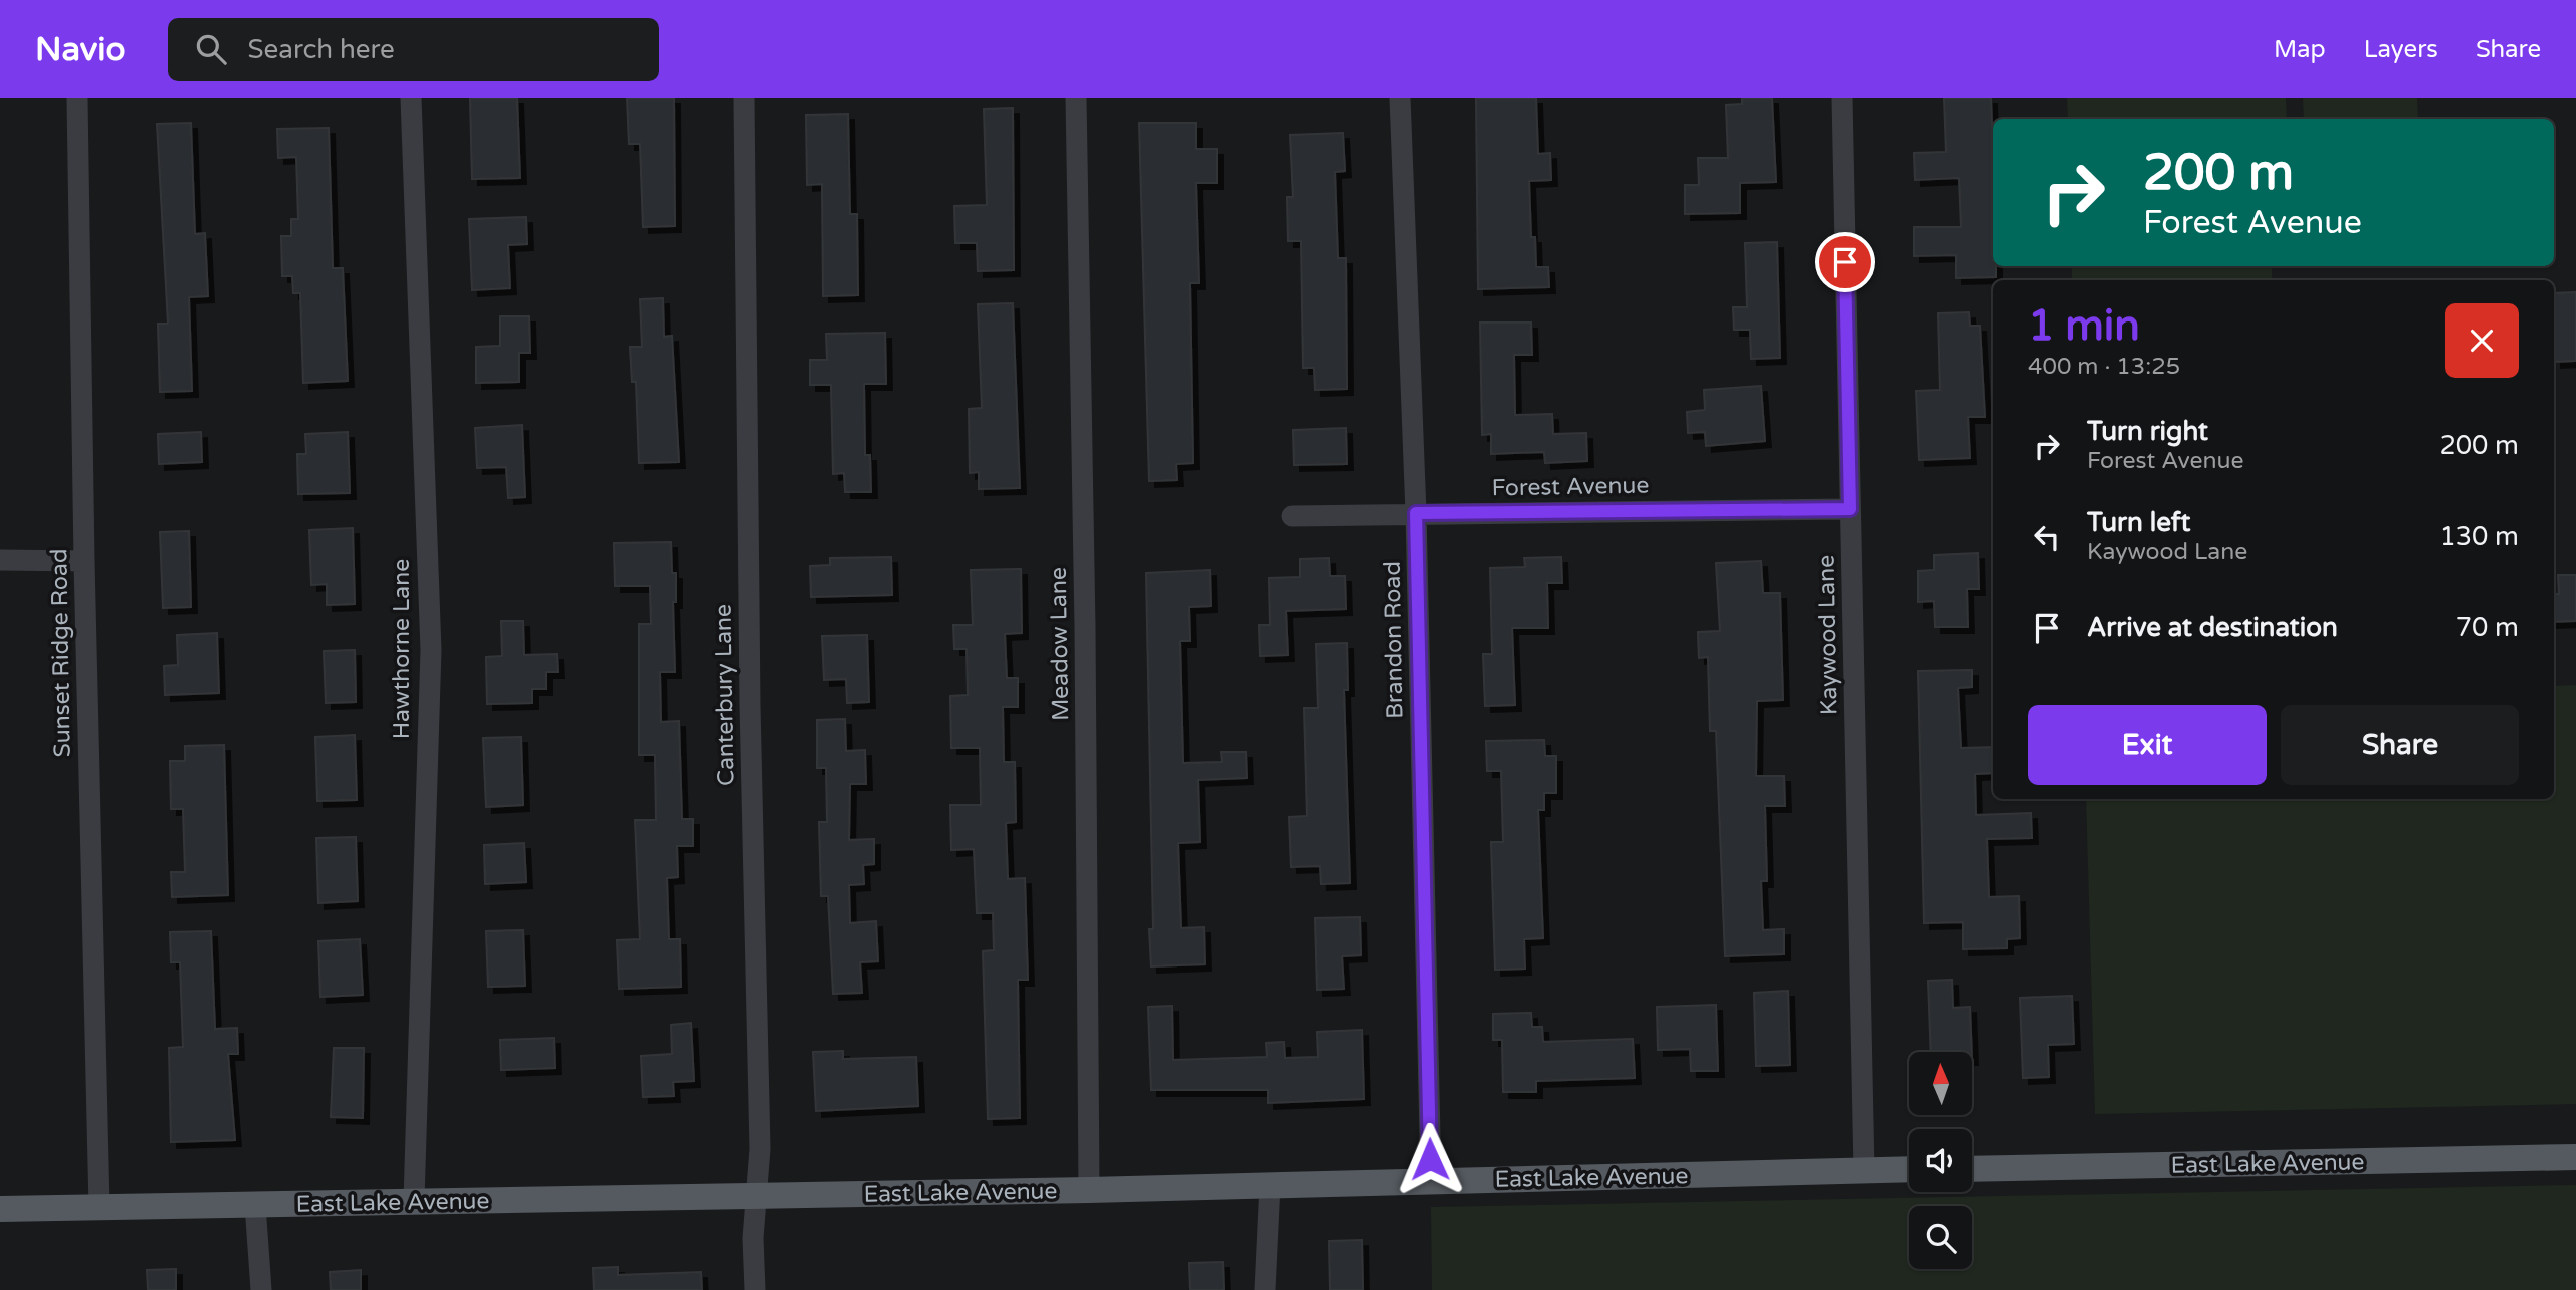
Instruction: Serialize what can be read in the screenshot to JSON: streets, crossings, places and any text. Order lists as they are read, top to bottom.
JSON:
{
  "streets": {
    "main road": ["East Lake Avenue"],
    "street": [
      "Forest Avenue",
      "Kaywood Lane",
      "Brandon Road",
      "Meadow Lane",
      "Hawthorne Lane",
      "Sunset Ridge Road",
      "Canterbury Lane"
    ]
  },
  "crossings": [
    ["Forest Avenue", "Kaywood Lane"],
    ["Forest Avenue", "Brandon Road"],
    ["Kaywood Lane", "East Lake Avenue"],
    ["Brandon Road", "East Lake Avenue"],
    ["Meadow Lane", "East Lake Avenue"],
    ["Hawthorne Lane", "East Lake Avenue"],
    ["Sunset Ridge Road", "East Lake Avenue"],
    ["Canterbury Lane", "East Lake Avenue"]
  ],
  "north": "top",
  "page": {
    "header": "Navio",
    "search": "Search here",
    "nav": ["Map", "Layers", "Share"],
    "turn": ["200 m", "Forest Avenue"],
    "heading": ["1 min", "400 m · 13:25"],
    "list": [
      {
        "name": "Turn right",
        "note": "Forest Avenue",
        "value": "200 m"
      },
      {
        "name": "Turn left",
        "note": "Kaywood Lane",
        "value": "130 m"
      },
      {
        "name": "Arrive at destination",
        "value": "70 m"
      }
    ],
    "buttons": ["Exit", "Share"]
  }
}
